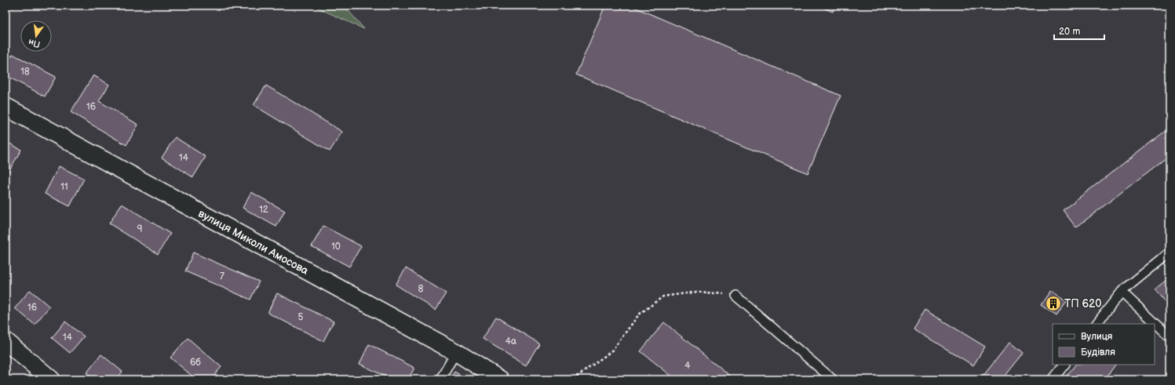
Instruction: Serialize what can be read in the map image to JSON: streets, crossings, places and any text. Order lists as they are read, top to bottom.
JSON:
{
  "streets": {
    "street": ["вулиця Миколи Амосова"]
  },
  "places": {
    "building": ["ТП 620"]
  },
  "house_numbers": [
    "18",
    "16",
    "14",
    "11",
    "12",
    "9",
    "10",
    "7",
    "8",
    "16",
    "5",
    "14",
    "4а",
    "6б",
    "4"
  ],
  "legend": ["Вулиця", "Будівля"],
  "scale_bar": "20 m",
  "north": "bottom"
}
